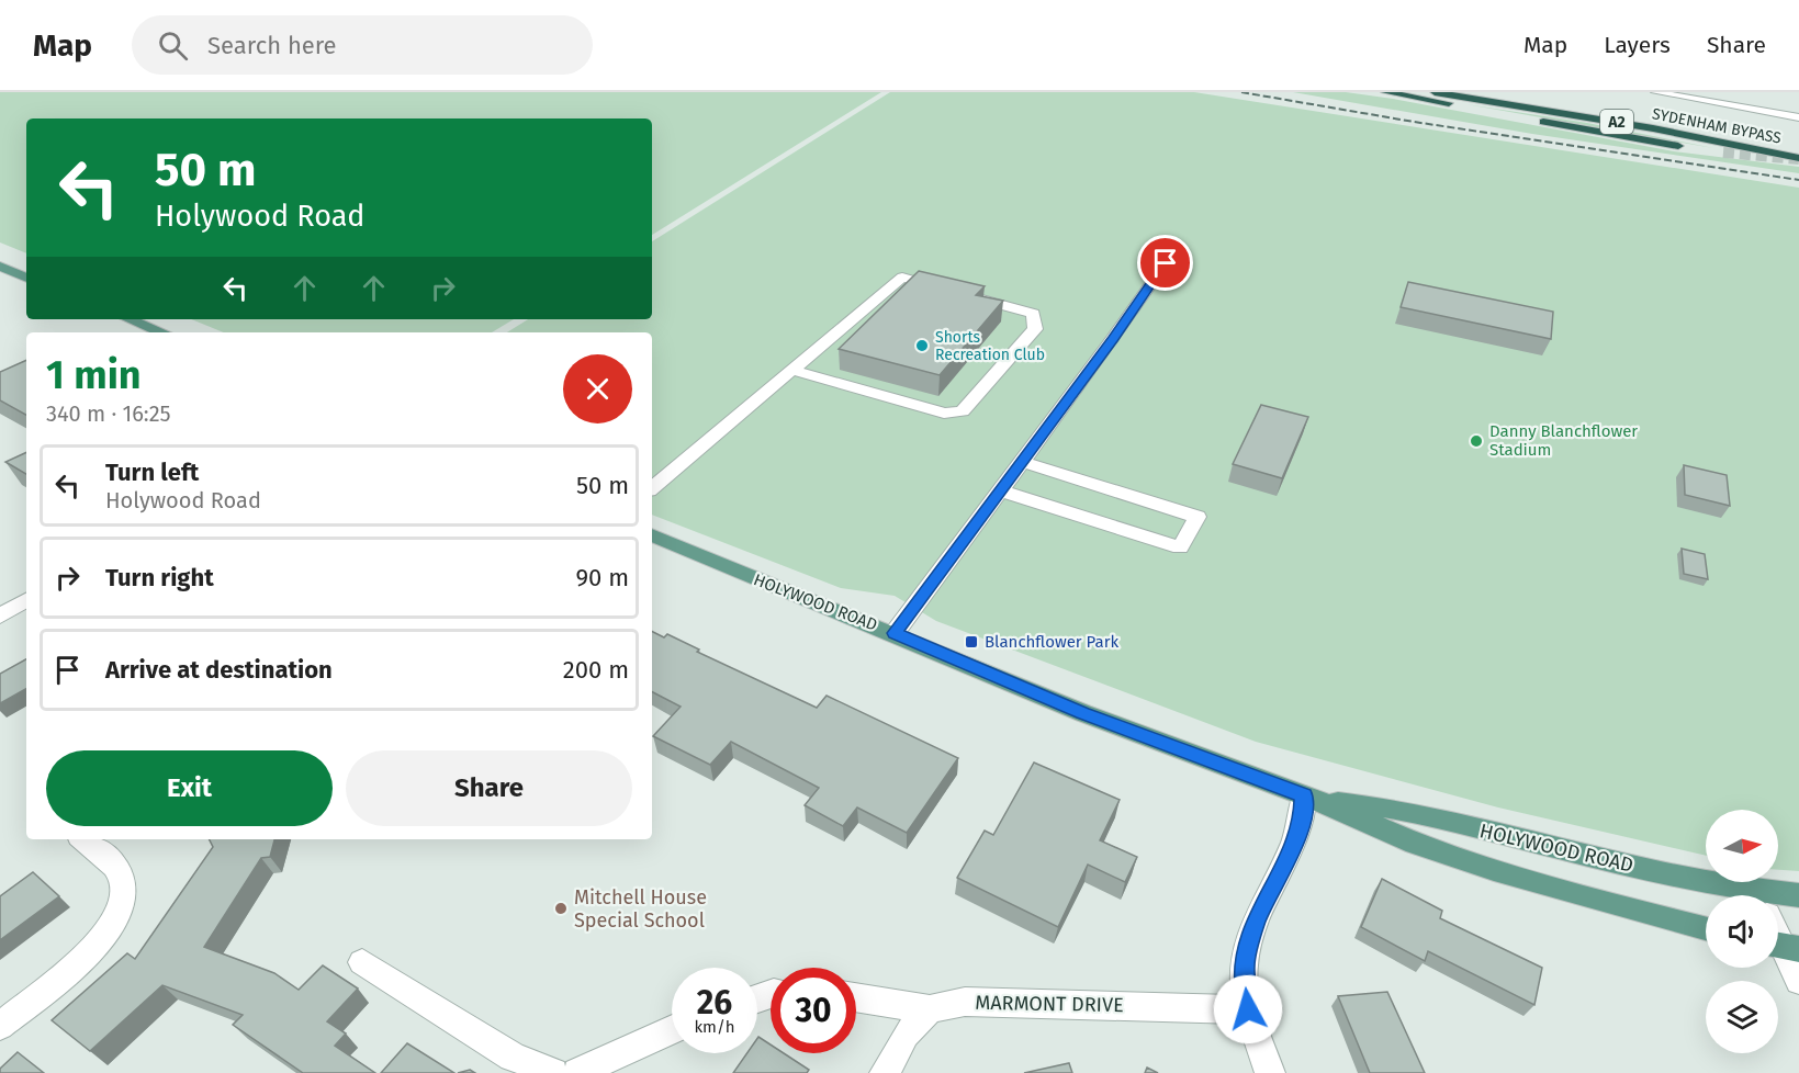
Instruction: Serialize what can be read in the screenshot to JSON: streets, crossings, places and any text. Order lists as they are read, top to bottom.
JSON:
{
  "streets": {
    "highway": ["A2", "SYDENHAM BYPASS"],
    "main road": ["HOLYWOOD ROAD"],
    "street": ["MARMONT DRIVE"]
  },
  "places": {
    "other": ["Shorts Recreation Club", "Danny Blanchflower Stadium", "Mitchell House Special School"],
    "transit": ["Blanchflower Park"]
  },
  "north": "right",
  "page": {
    "header": "Map",
    "search": "Search here",
    "nav": ["Map", "Layers", "Share"],
    "turn": ["50 m", "Holywood Road"],
    "heading": ["1 min", "340 m · 16:25"],
    "list": [
      {
        "name": "Turn left",
        "note": "Holywood Road",
        "value": "50 m"
      },
      {
        "name": "Turn right",
        "value": "90 m"
      },
      {
        "name": "Arrive at destination",
        "value": "200 m"
      }
    ],
    "buttons": ["Exit", "Share"],
    "speed": "26 km/h",
    "limit": "30"
  }
}
